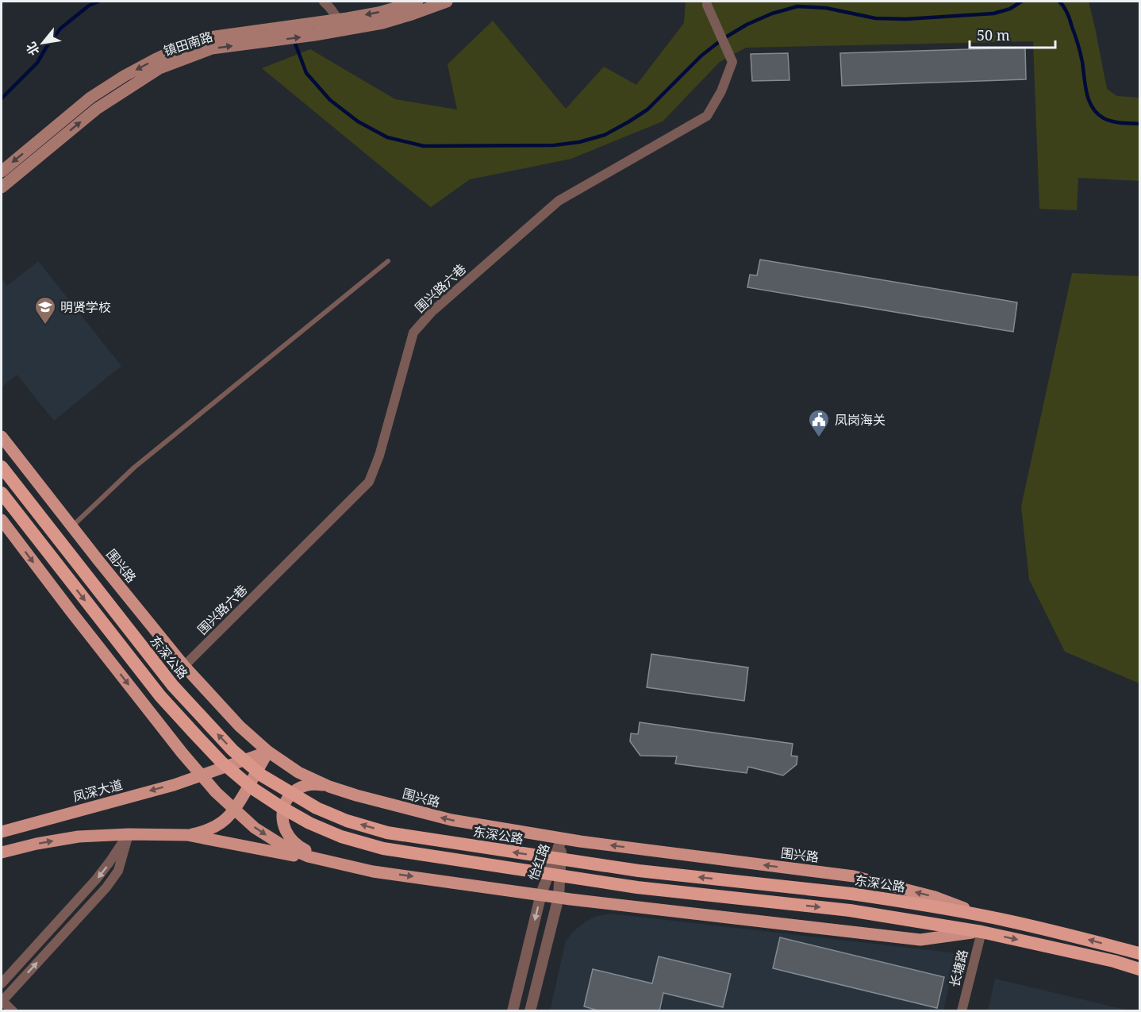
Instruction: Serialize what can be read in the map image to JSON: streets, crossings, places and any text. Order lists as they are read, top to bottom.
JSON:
{
  "streets": {
    "highway": ["东深公路"],
    "main road": ["镇田南路", "围兴路", "凤深大道"],
    "street": ["围兴路六巷", "怡红路", "长塘路"]
  },
  "crossings": [
    ["围兴路六巷", "围兴路"],
    ["围兴路", "东深公路"],
    ["围兴路", "凤深大道"],
    ["围兴路", "怡红路"]
  ],
  "places": {
    "school or university": ["明贤学校"],
    "public building": ["凤岗海关"]
  },
  "scale_bar": "50 m",
  "north": "bottom left"
}
